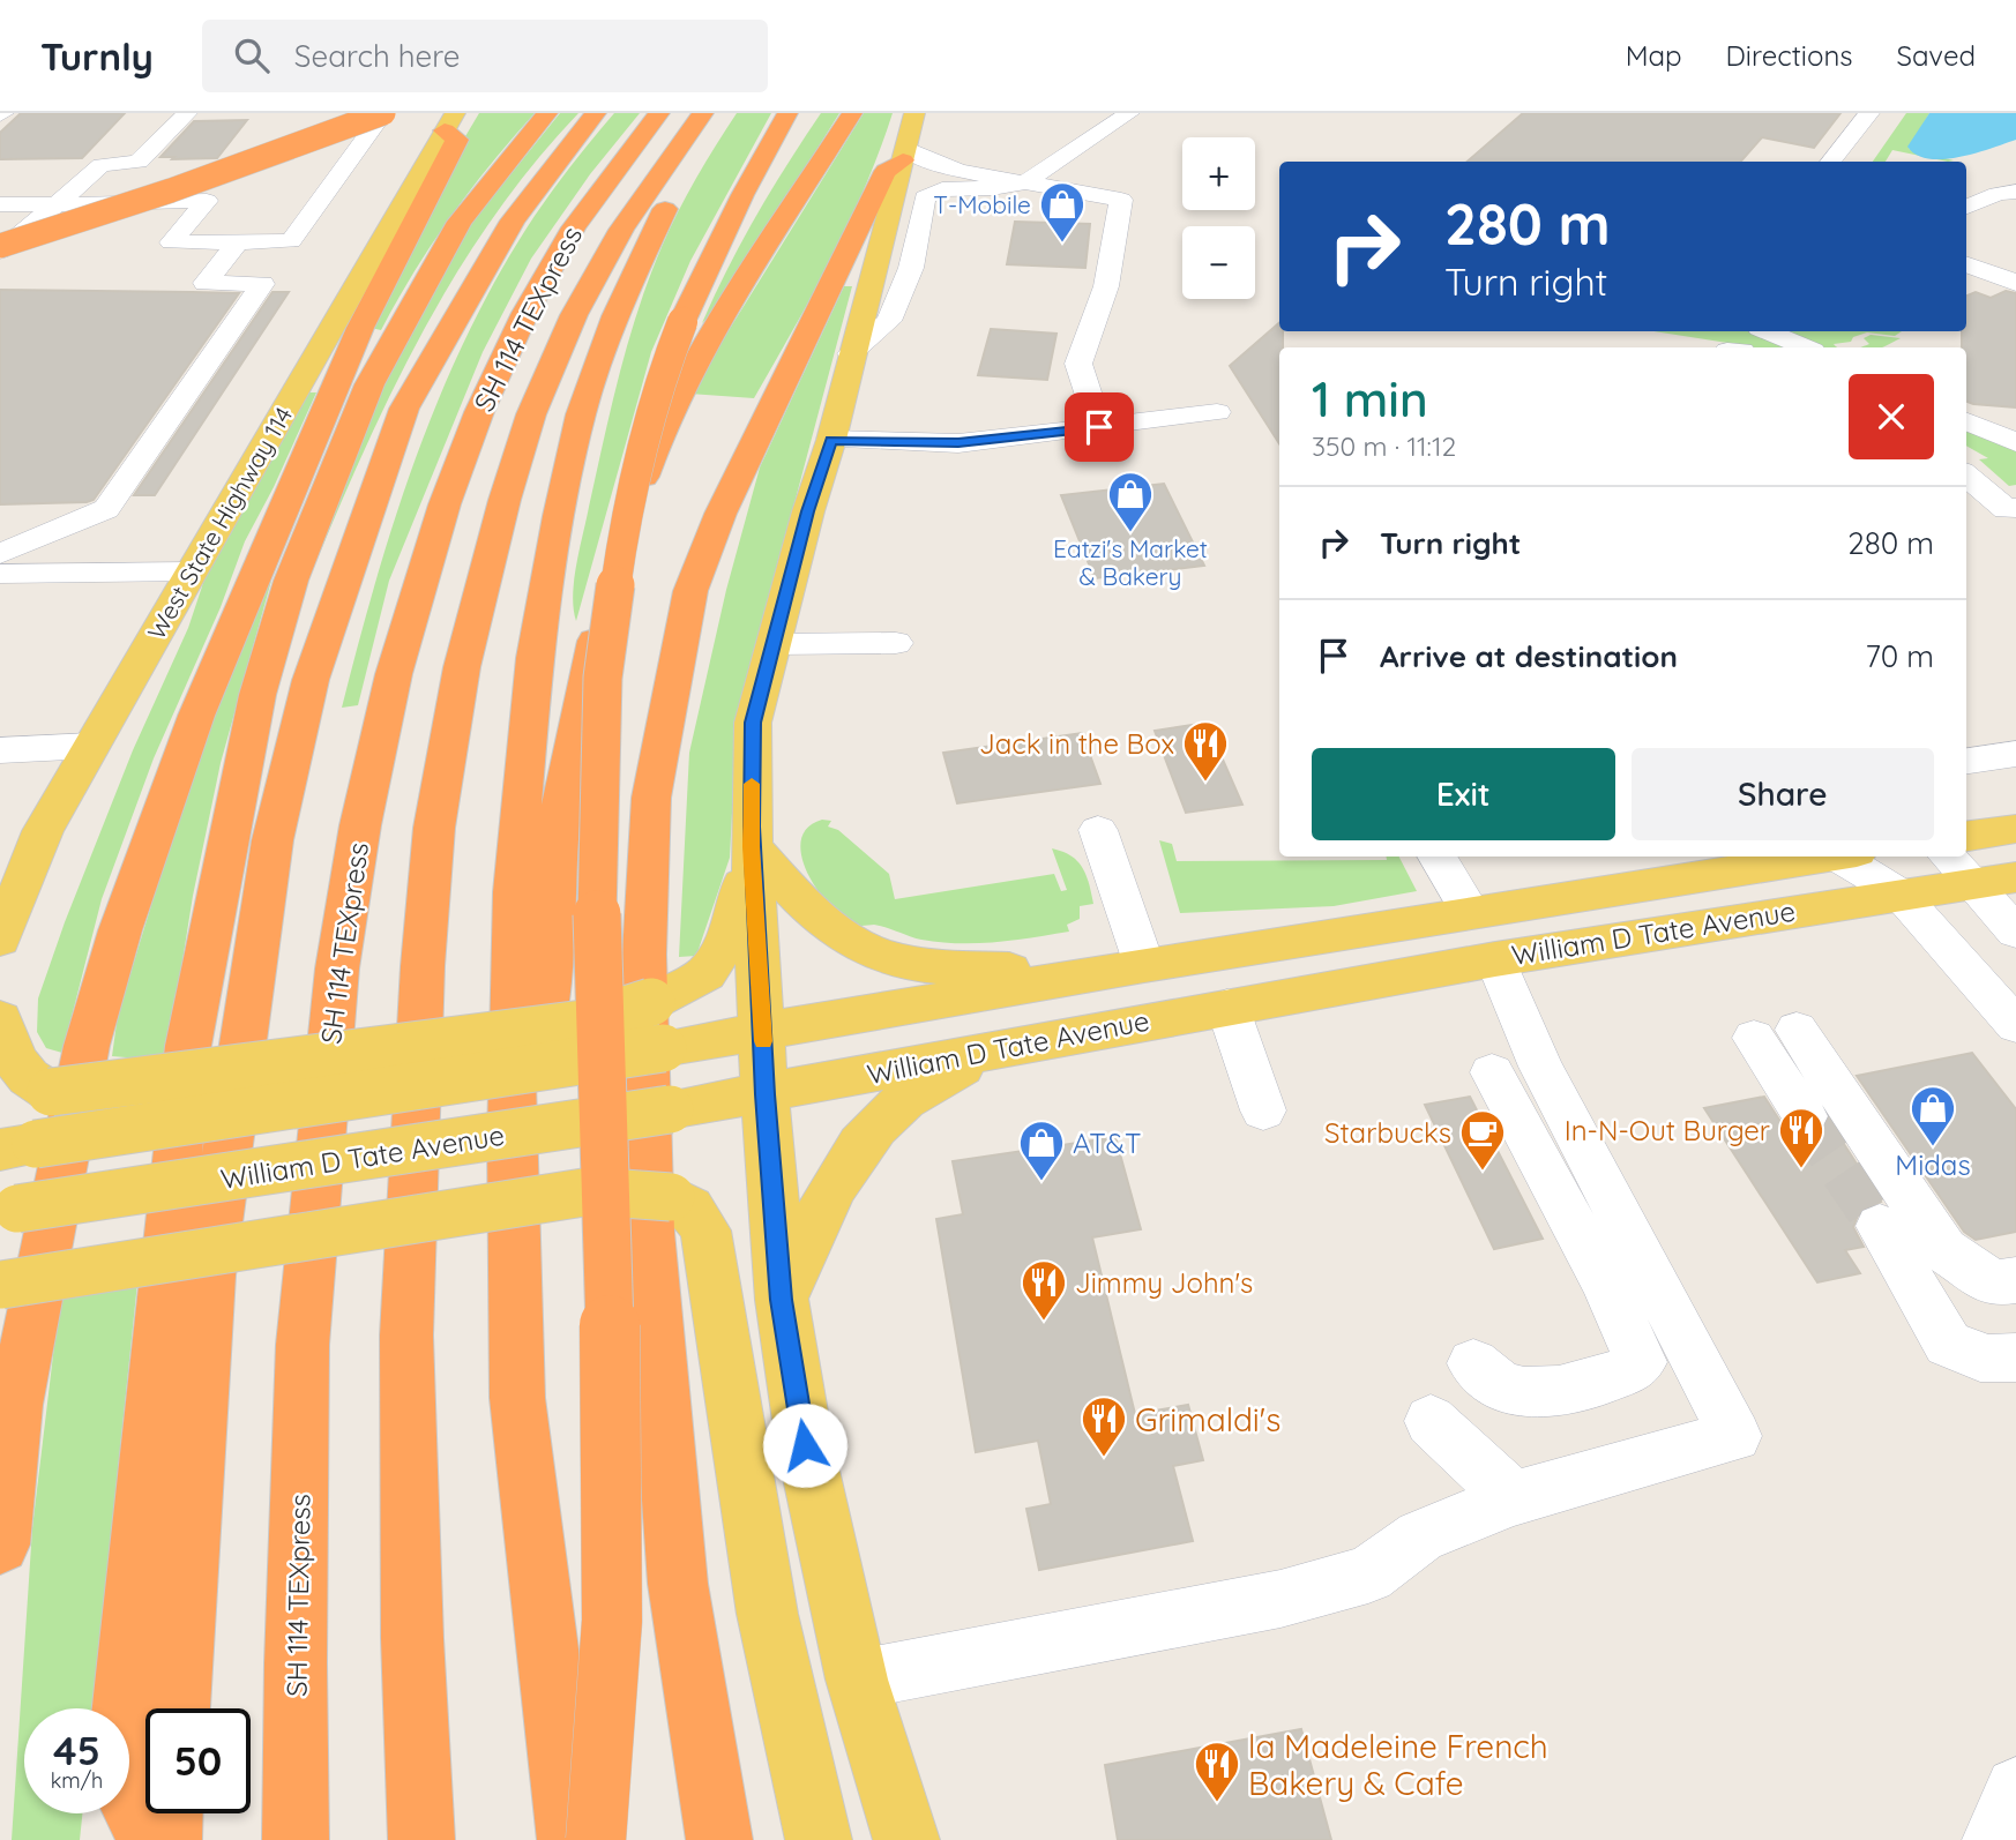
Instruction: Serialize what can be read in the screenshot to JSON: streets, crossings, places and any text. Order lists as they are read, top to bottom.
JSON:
{
  "streets": {
    "highway": ["SH 114 TEXpress"],
    "main road": ["West State Highway 114", "William D Tate Avenue"]
  },
  "places": {
    "shop": [
      "T-Mobile",
      "Eatzi's Market & Bakery",
      "Midas",
      "AT&T"
    ],
    "restaurant": [
      "Jack in the Box",
      "In-N-Out Burger",
      "Jimmy John's",
      "Grimaldi's",
      "la Madeleine French Bakery & Cafe"
    ],
    "cafe": ["Starbucks"]
  },
  "page": {
    "header": "Turnly",
    "search": "Search here",
    "nav": ["Map", "Directions", "Saved"],
    "map_buttons": ["+", "−"],
    "turn": ["280 m", "Turn right"],
    "heading": ["1 min", "350 m · 11:12"],
    "list": [
      {
        "name": "Turn right",
        "value": "280 m"
      },
      {
        "name": "Arrive at destination",
        "value": "70 m"
      }
    ],
    "buttons": ["Exit", "Share"],
    "speed": "45 km/h",
    "limit": "50"
  }
}
